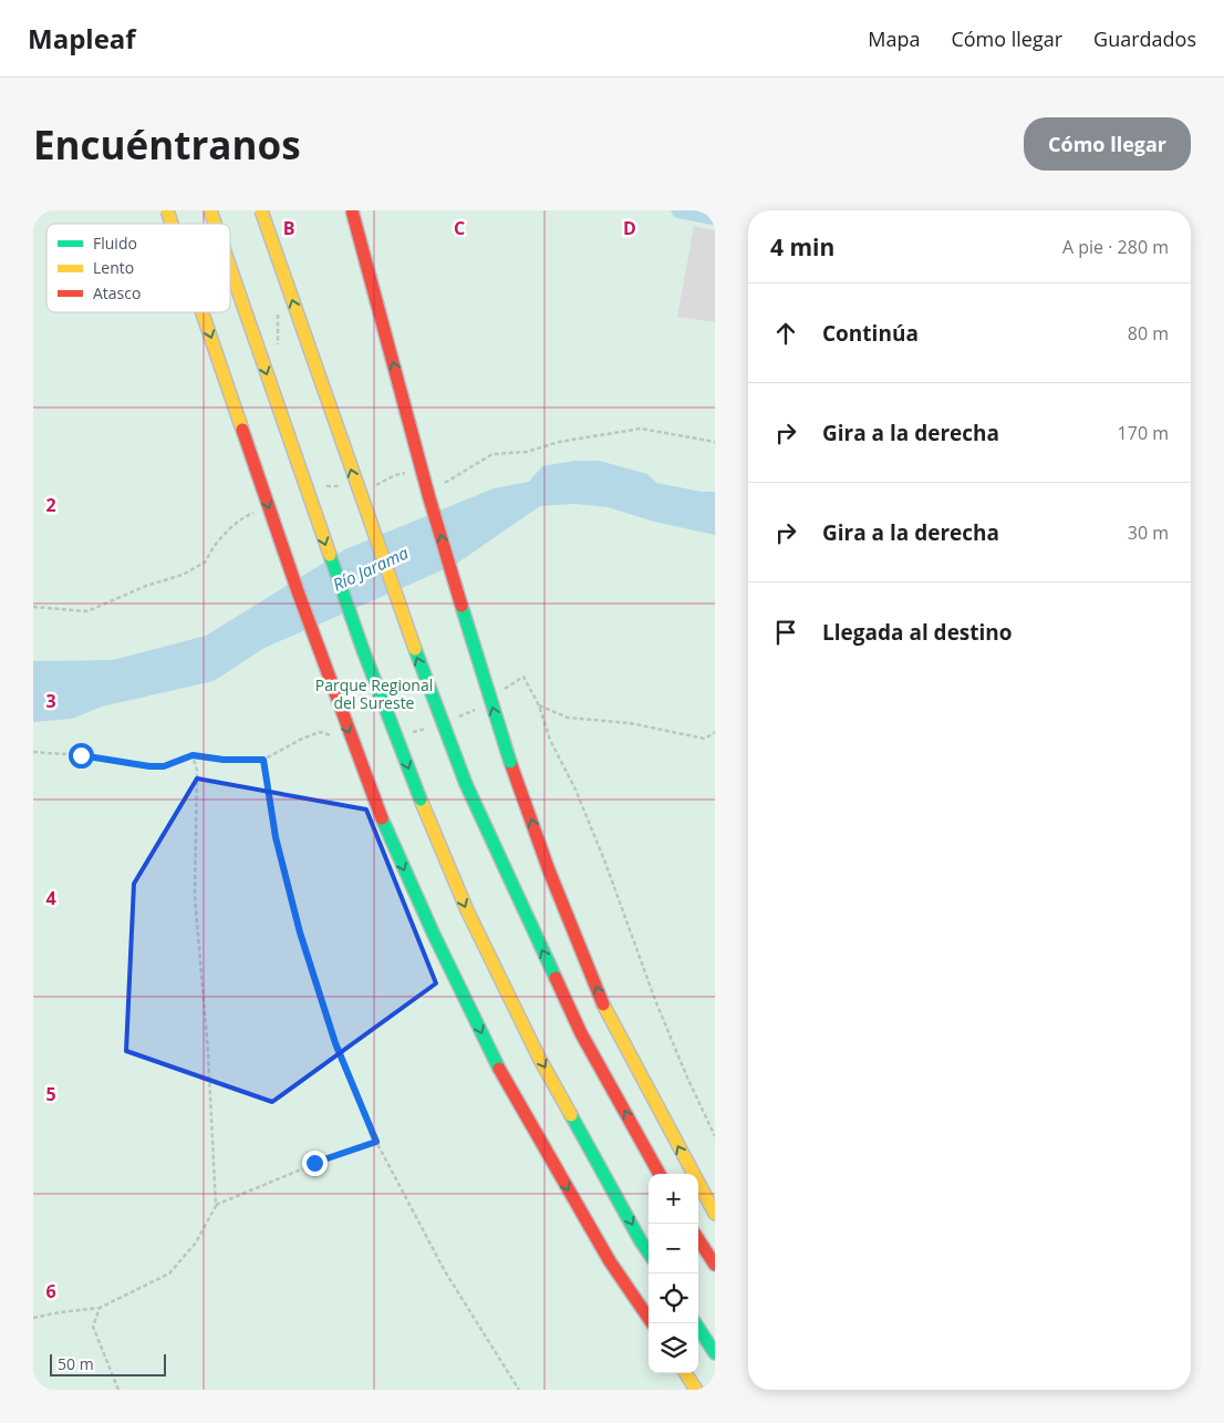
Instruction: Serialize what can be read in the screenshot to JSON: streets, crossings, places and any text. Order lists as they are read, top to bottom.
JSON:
{
  "water": ["Río Jarama"],
  "parks": ["Parque Regional del Sureste"],
  "legend": ["Fluido", "Lento", "Atasco"],
  "scale_bar": "50 m",
  "page": {
    "header": "Mapleaf",
    "nav": ["Mapa", "Cómo llegar", "Guardados"],
    "buttons": "Cómo llegar",
    "title": "Encuéntranos",
    "heading": ["4 min", "A pie · 280 m"],
    "list": [
      ["Continúa", "80 m"],
      ["Gira a la derecha", "170 m"],
      ["Gira a la derecha", "30 m"],
      "Llegada al destino"
    ],
    "map_buttons": ["+", "−"],
    "scale": "50 m"
  },
  "grid": {
    "columns": ["B", "C", "D"],
    "rows": [
      "2",
      "3",
      "4",
      "5",
      "6"
    ]
  }
}
